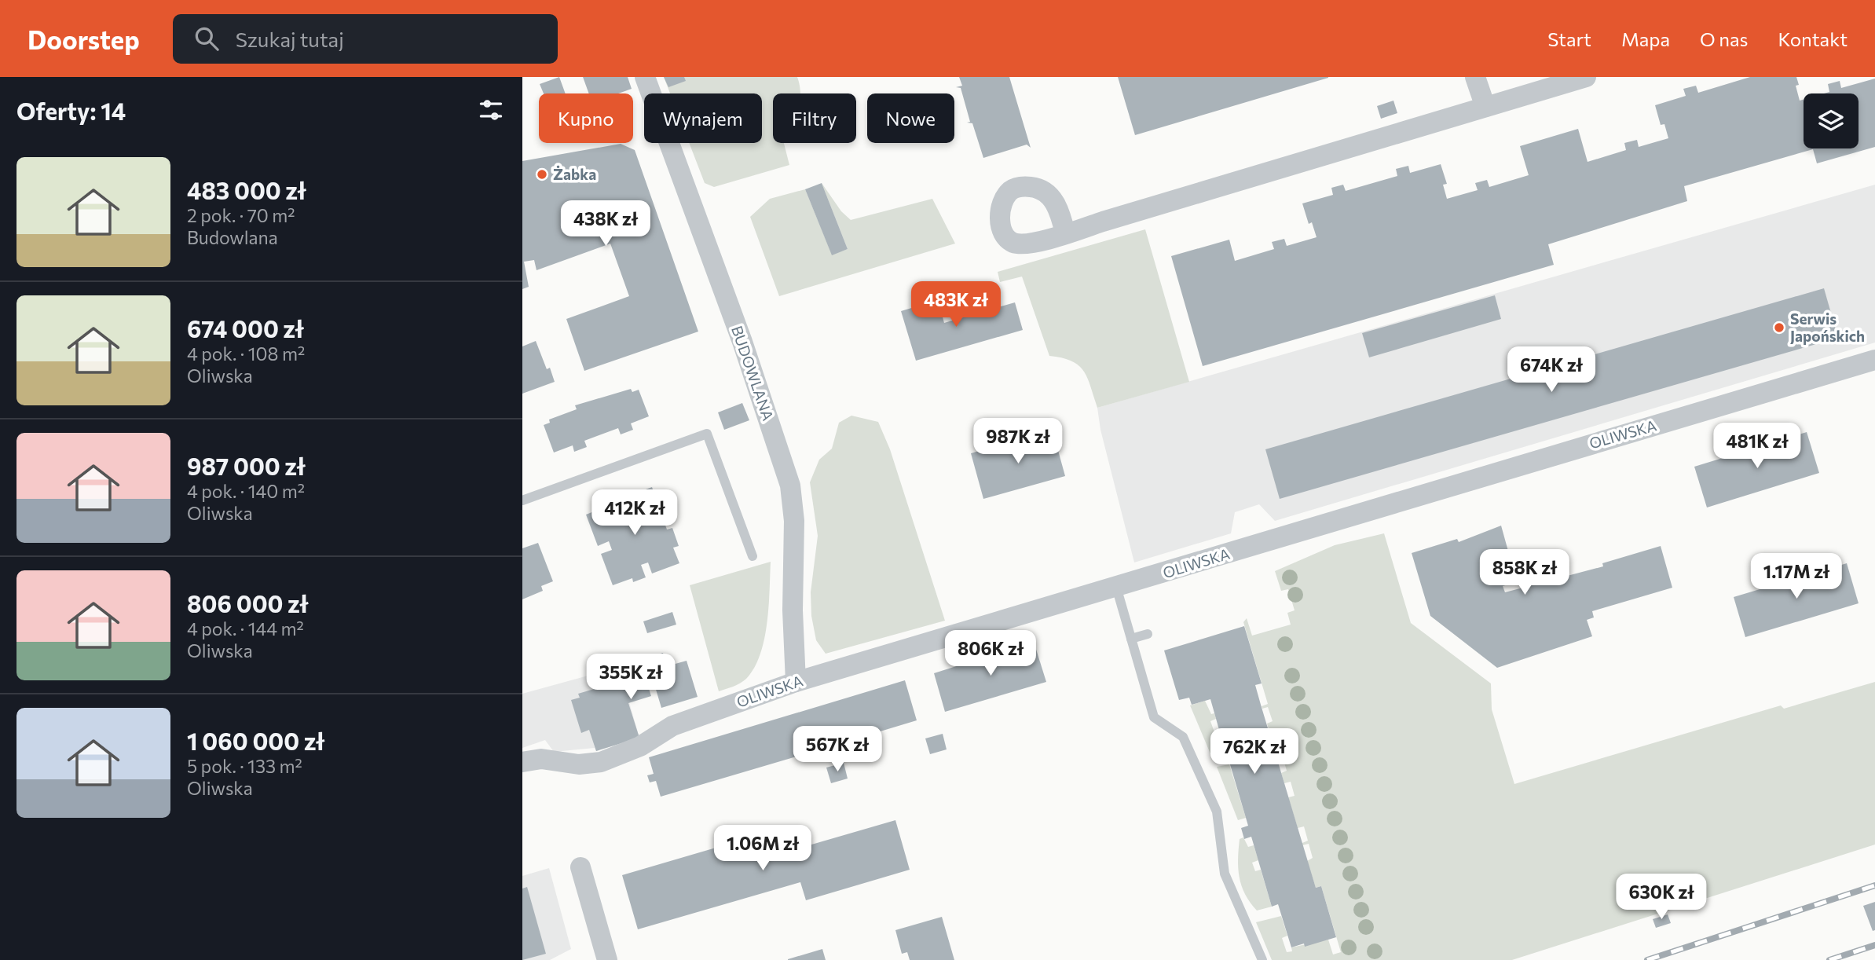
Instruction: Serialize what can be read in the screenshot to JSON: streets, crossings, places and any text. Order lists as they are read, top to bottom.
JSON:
{
  "streets": {
    "street": ["BUDOWLANA", "OLIWSKA"]
  },
  "crossings": [
    ["BUDOWLANA", "OLIWSKA"]
  ],
  "places": ["Żabka", "Serwis Japońskich"],
  "page": {
    "header": "Doorstep",
    "search": "Szukaj tutaj",
    "nav": [
      "Start",
      "Mapa",
      "O nas",
      "Kontakt"
    ],
    "heading": "Oferty: 14",
    "chip": [
      "Kupno",
      "Wynajem",
      "Filtry",
      "Nowe"
    ],
    "list": [
      {
        "name": "483 000 zł",
        "note": "2 pok. · 70 m² · Budowlana"
      },
      {
        "name": "674 000 zł",
        "note": "4 pok. · 108 m² · Oliwska"
      },
      {
        "name": "987 000 zł",
        "note": "4 pok. · 140 m² · Oliwska"
      },
      {
        "name": "806 000 zł",
        "note": "4 pok. · 144 m² · Oliwska"
      },
      {
        "name": "1 060 000 zł",
        "note": "5 pok. · 133 m² · Oliwska"
      }
    ],
    "price": [
      "438K zł",
      "483K zł",
      "674K zł",
      "987K zł",
      "481K zł",
      "412K zł",
      "858K zł",
      "1.17M zł",
      "806K zł",
      "355K zł",
      "567K zł",
      "762K zł",
      "1.06M zł",
      "630K zł"
    ]
  }
}
